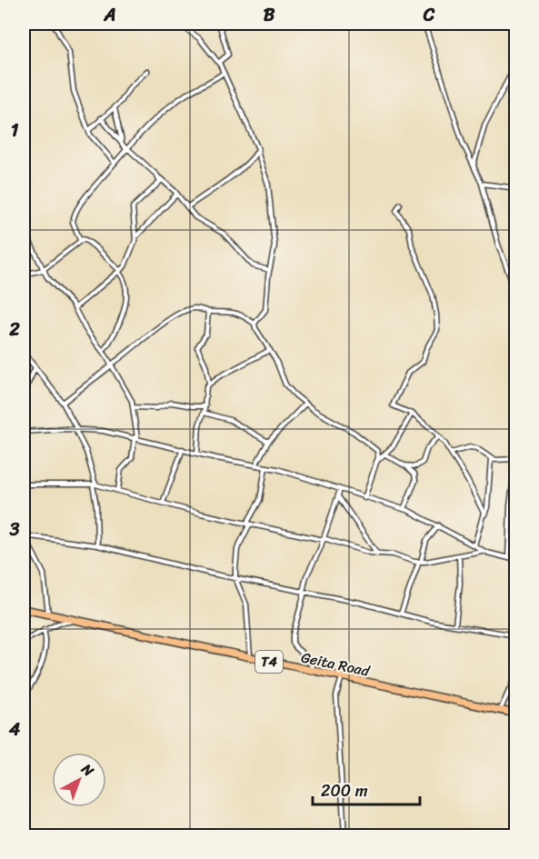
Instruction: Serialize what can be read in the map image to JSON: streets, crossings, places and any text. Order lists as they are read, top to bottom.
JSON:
{
  "streets": {
    "highway": ["T4", "Geita Road"]
  },
  "scale_bar": "200 m",
  "north": "top right",
  "grid": {
    "columns": ["A", "B", "C"],
    "rows": [
      "1",
      "2",
      "3",
      "4"
    ]
  }
}
